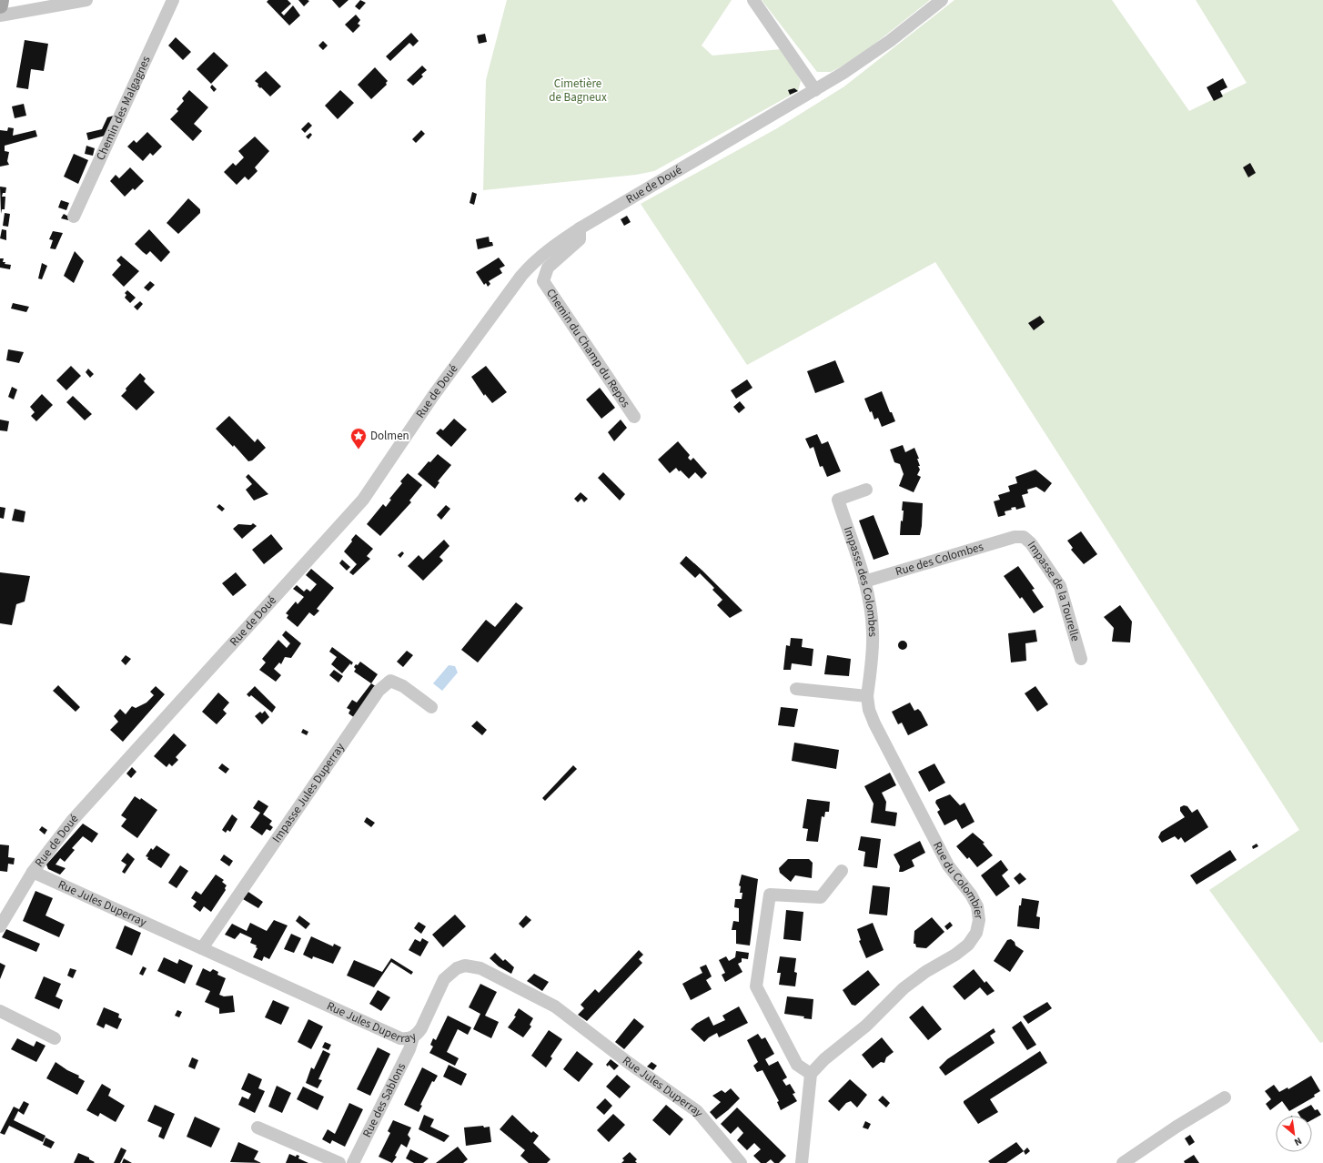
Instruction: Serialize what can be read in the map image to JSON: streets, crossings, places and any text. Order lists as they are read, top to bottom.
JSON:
{
  "streets": {
    "street": [
      "Chemin des Malgagnes",
      "Rue de Doué",
      "Chemin du Champ du Repos",
      "Rue des Colombes",
      "Impasse des Colombes",
      "Impasse de la Tourelle",
      "Impasse Jules Duperray",
      "Rue du Colombier",
      "Rue Jules Duperray",
      "Rue des Sablons"
    ]
  },
  "crossings": [
    ["Rue de Doué", "Chemin du Champ du Repos"],
    ["Rue de Doué", "Rue Jules Duperray"],
    ["Rue des Colombes", "Impasse des Colombes"],
    ["Rue des Colombes", "Impasse de la Tourelle"],
    ["Impasse des Colombes", "Rue du Colombier"],
    ["Impasse Jules Duperray", "Rue Jules Duperray"],
    ["Rue Jules Duperray", "Rue des Sablons"]
  ],
  "parks": ["Cimetière de Bagneux"],
  "places": {
    "place": ["Dolmen"]
  },
  "north": "bottom right"
}
